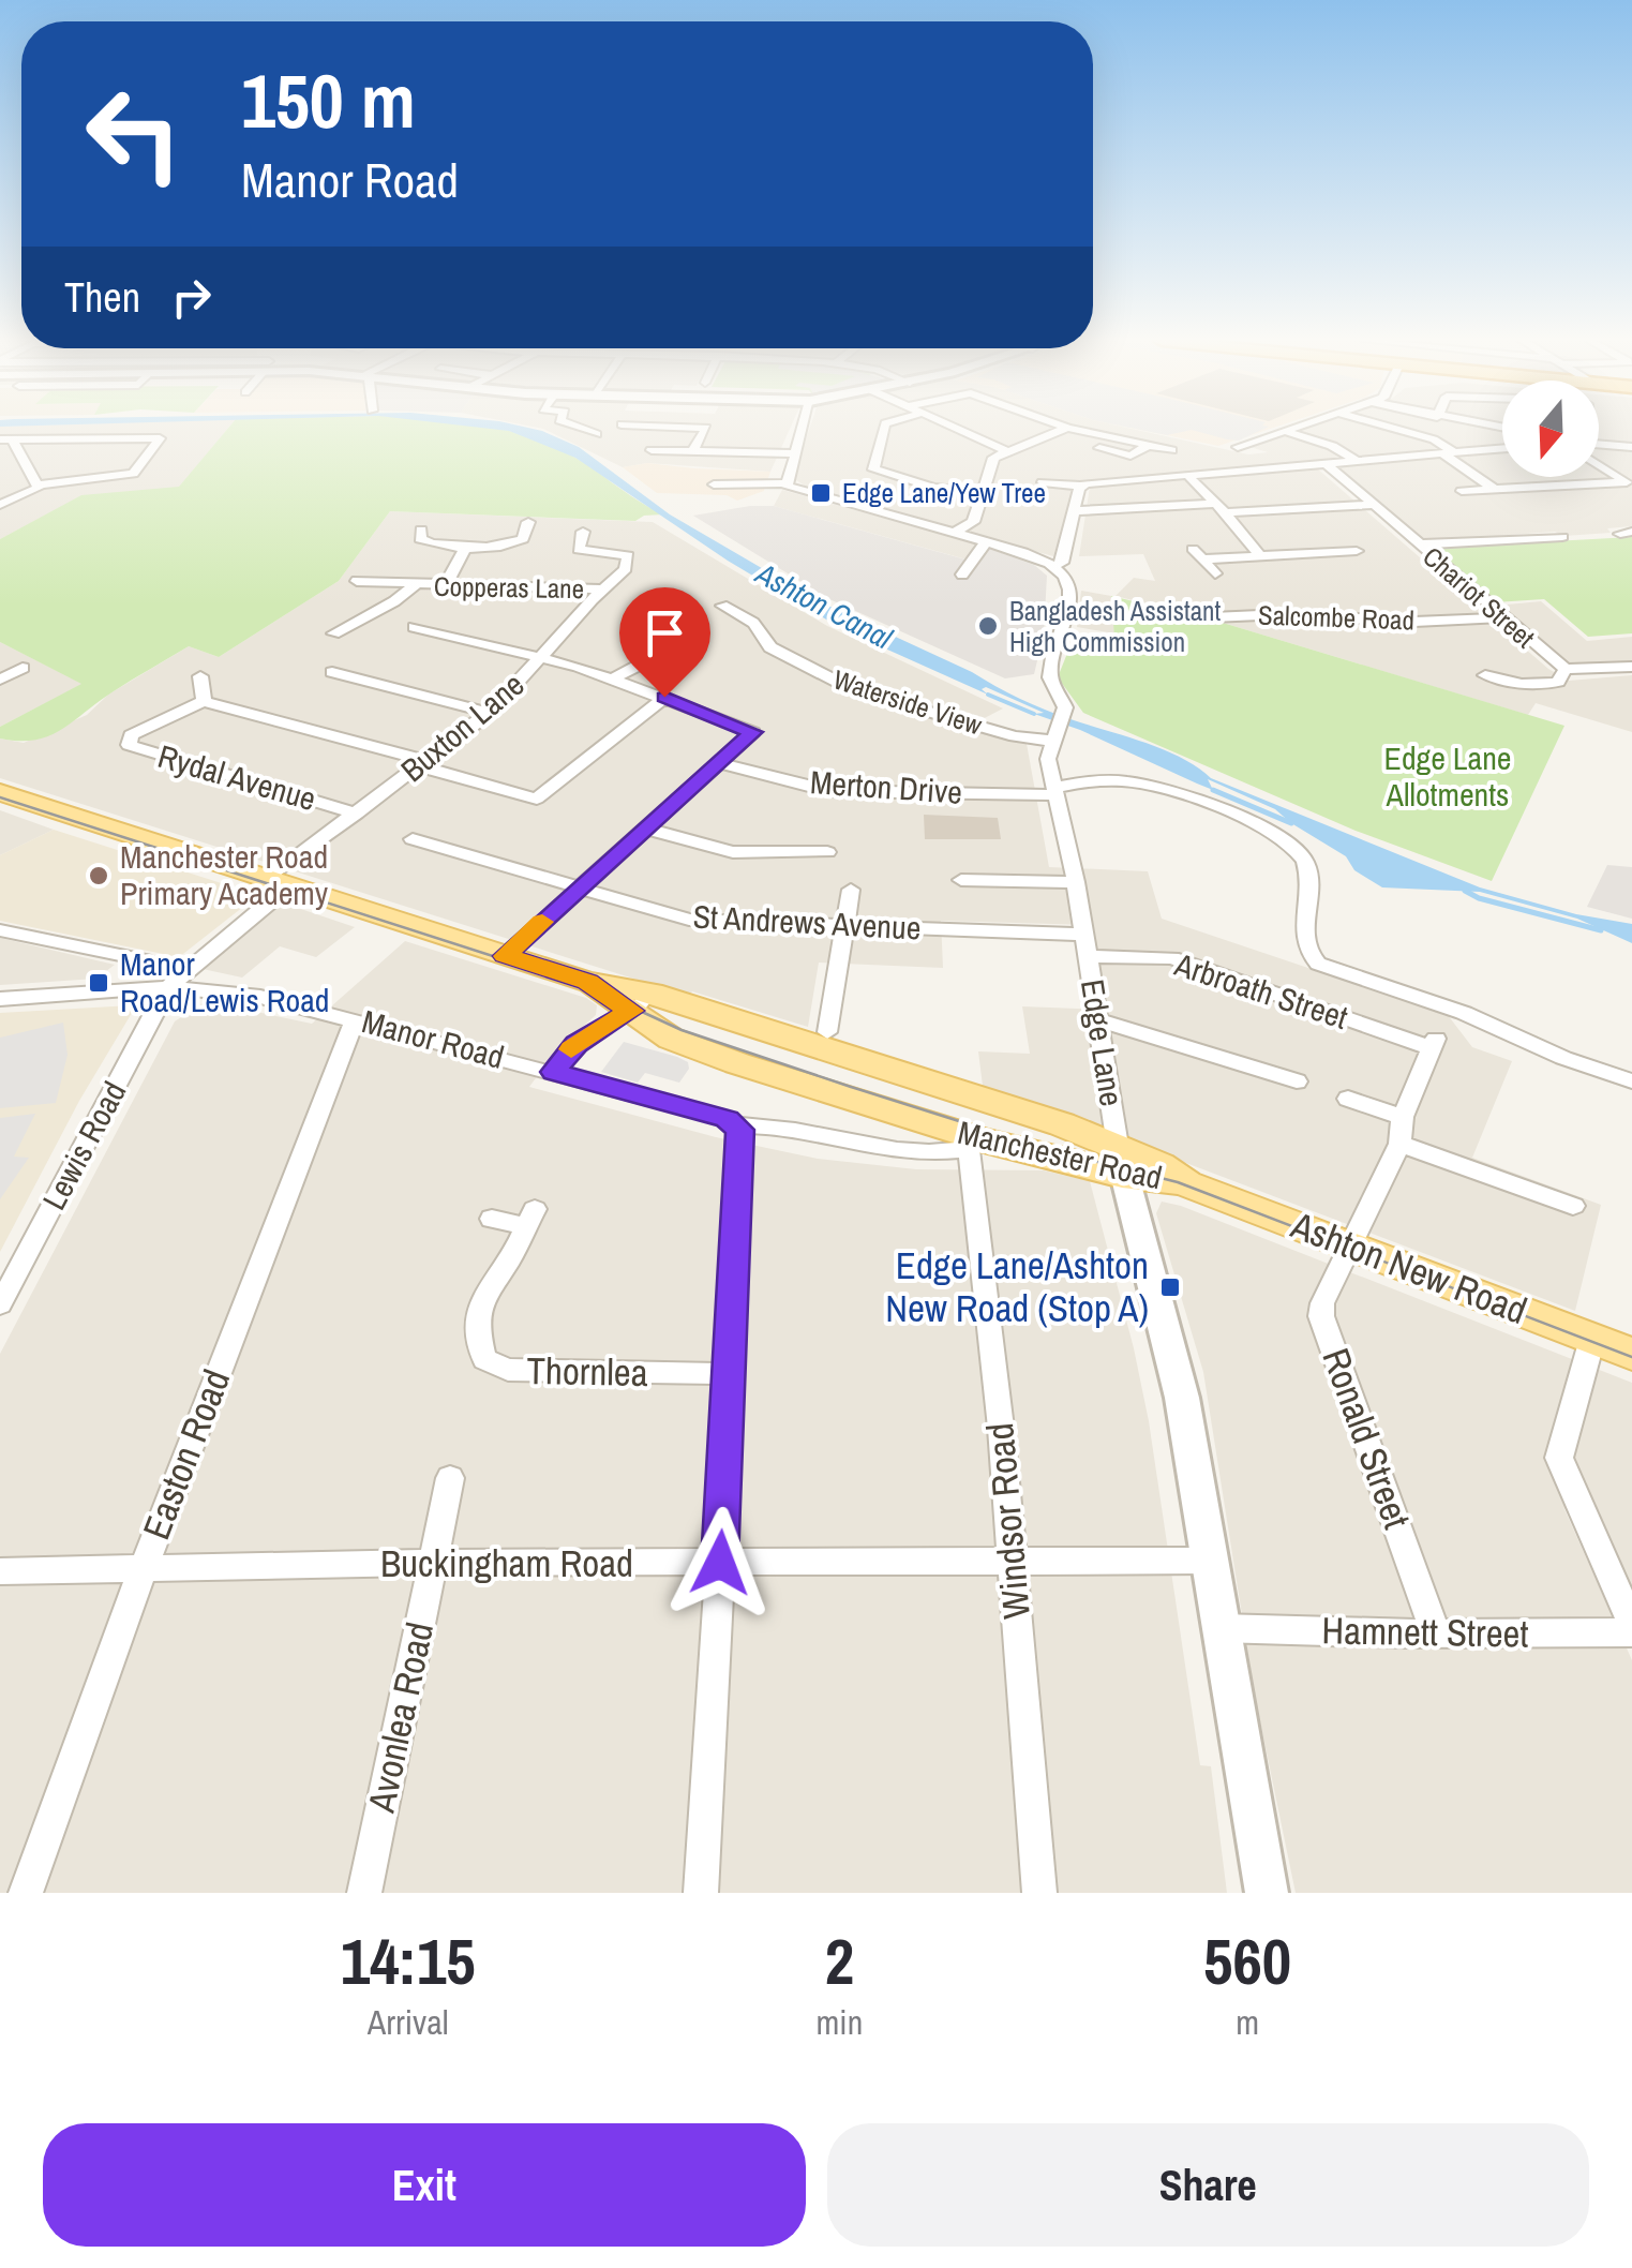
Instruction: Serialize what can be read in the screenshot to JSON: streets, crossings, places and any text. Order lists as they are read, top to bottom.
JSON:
{
  "streets": {
    "main road": ["Manchester Road", "Ashton New Road"],
    "street": [
      "Copperas Lane",
      "Chariot Street",
      "Salcombe Road",
      "Waterside View",
      "Buxton Lane",
      "Rydal Avenue",
      "Merton Drive",
      "St Andrews Avenue",
      "Arbroath Street",
      "Manor Road",
      "Edge Lane",
      "Lewis Road",
      "Thornlea",
      "Ronald Street",
      "Easton Road",
      "Windsor Road",
      "Buckingham Road",
      "Hamnett Street",
      "Avonlea Road"
    ]
  },
  "crossings": [
    ["Copperas Lane", "Buxton Lane"],
    ["Chariot Street", "Salcombe Road"],
    ["Waterside View", "Edge Lane"],
    ["Buxton Lane", "Rydal Avenue"],
    ["Buxton Lane", "Manor Road"],
    ["Buxton Lane", "Lewis Road"],
    ["Buxton Lane", "Manchester Road"],
    ["Merton Drive", "Edge Lane"],
    ["St Andrews Avenue", "Arbroath Street"],
    ["St Andrews Avenue", "Edge Lane"],
    ["Arbroath Street", "Edge Lane"],
    ["Manor Road", "Lewis Road"],
    ["Manor Road", "Manchester Road"],
    ["Manor Road", "Easton Road"],
    ["Manor Road", "Windsor Road"],
    ["Edge Lane", "Manchester Road"],
    ["Edge Lane", "Buckingham Road"],
    ["Edge Lane", "Hamnett Street"],
    ["Manchester Road", "Ashton New Road"],
    ["Manchester Road", "Windsor Road"],
    ["Ashton New Road", "Ronald Street"],
    ["Ronald Street", "Hamnett Street"],
    ["Easton Road", "Buckingham Road"],
    ["Windsor Road", "Buckingham Road"],
    ["Buckingham Road", "Avonlea Road"]
  ],
  "water": ["Ashton Canal"],
  "parks": ["Edge Lane Allotments"],
  "places": {
    "transit": ["Edge Lane/Yew Tree", "Manor Road/Lewis Road", "Edge Lane/Ashton New Road (Stop A)"],
    "other": ["Bangladesh Assistant High Commission", "Manchester Road Primary Academy"]
  },
  "north": "bottom",
  "page": {
    "turn": ["150 m", "Manor Road"],
    "then": "Then",
    "eta": [
      "14:15",
      "Arrival",
      "2",
      "min",
      "560",
      "m"
    ],
    "buttons": ["Exit", "Share"]
  }
}
